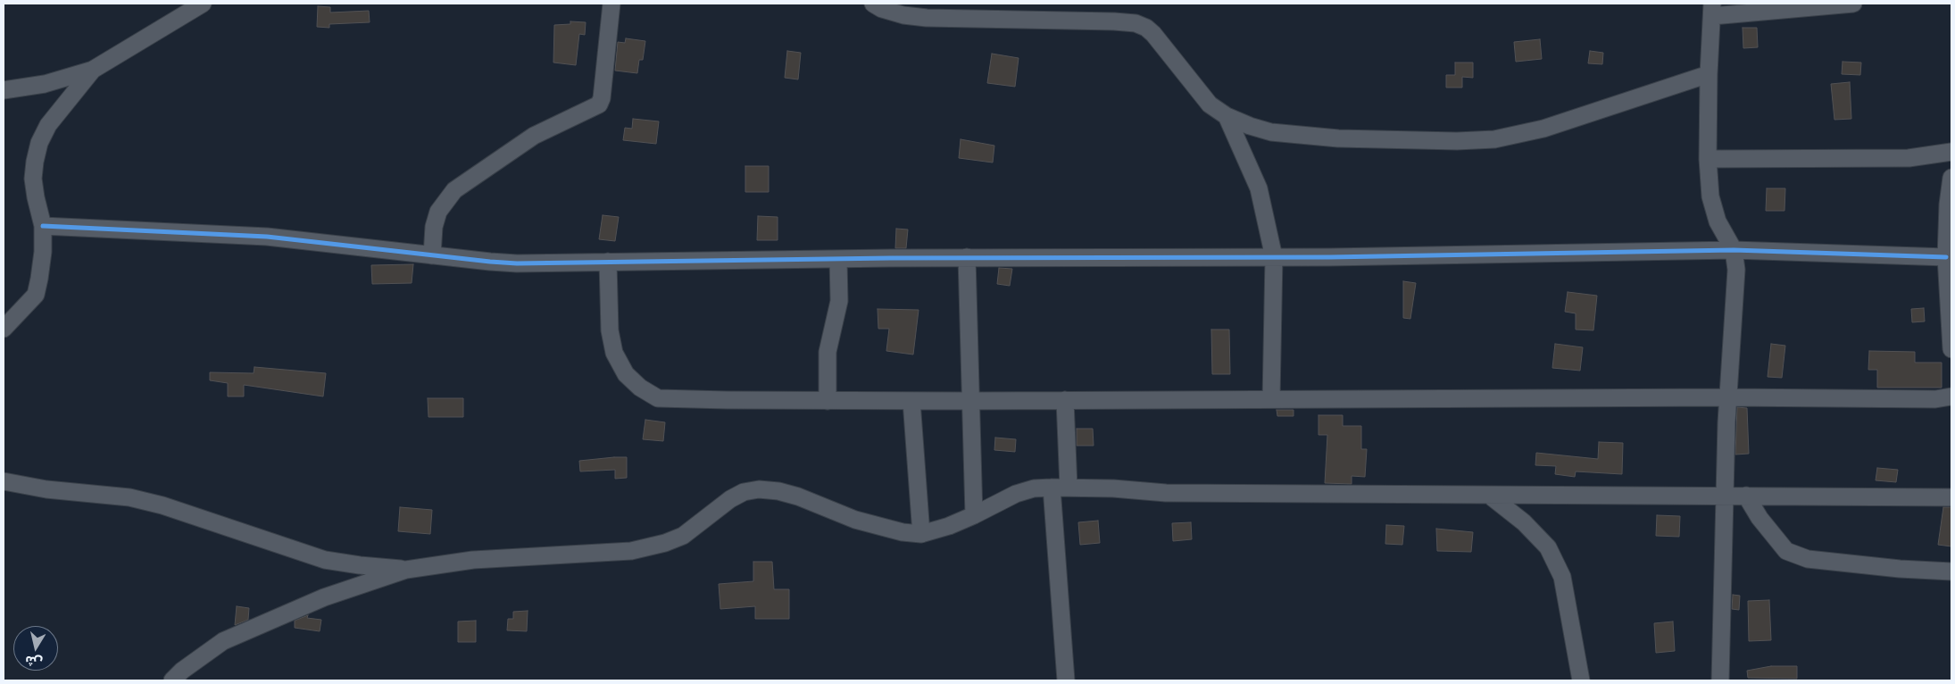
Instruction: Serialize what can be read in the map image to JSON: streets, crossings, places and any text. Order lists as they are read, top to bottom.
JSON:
{
  "north": "bottom"
}
